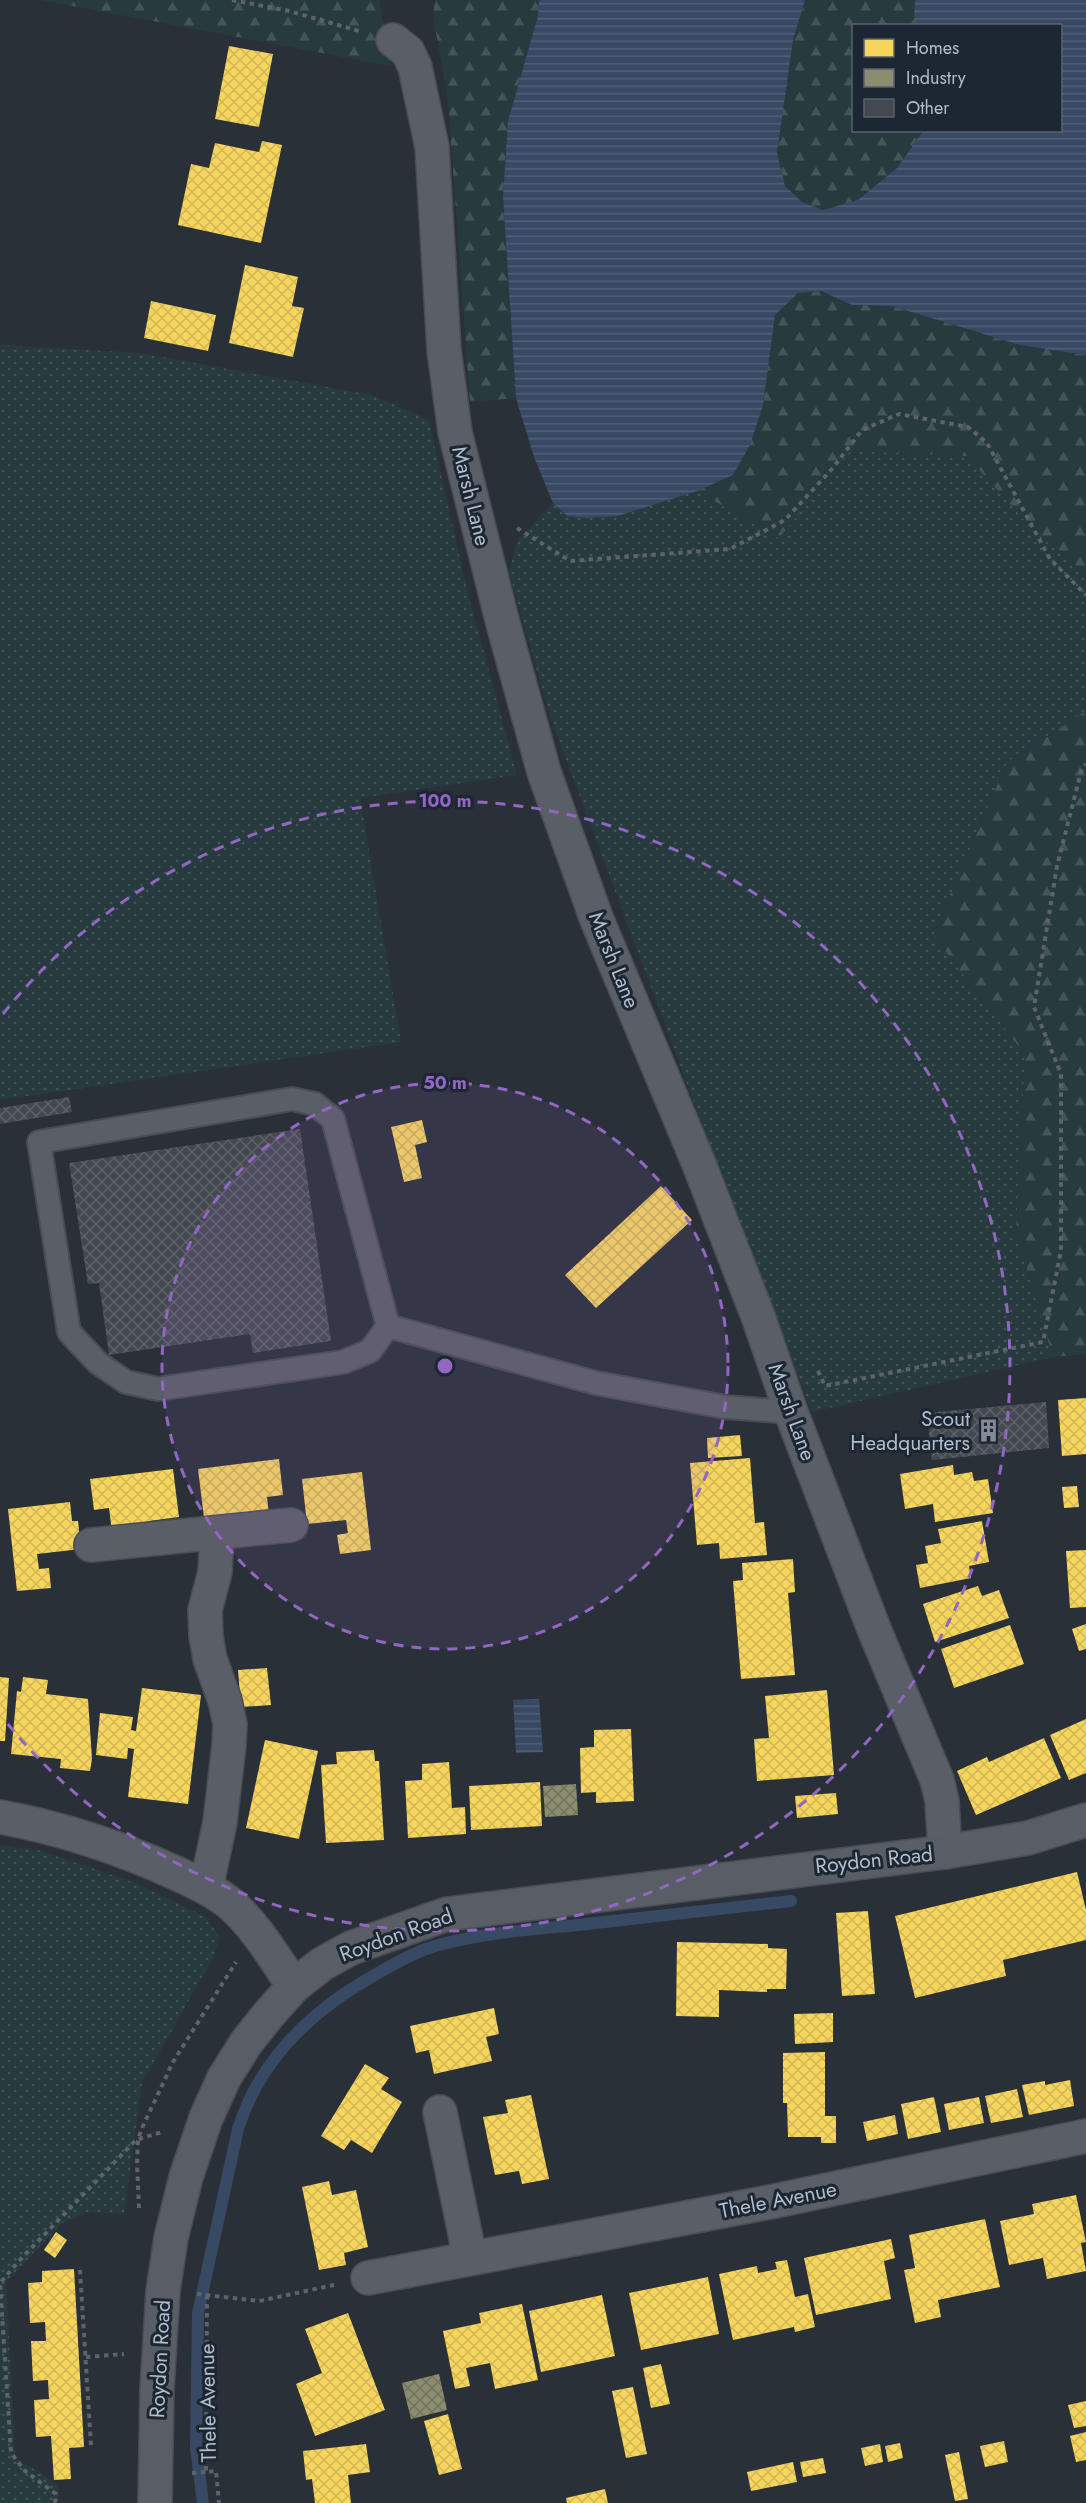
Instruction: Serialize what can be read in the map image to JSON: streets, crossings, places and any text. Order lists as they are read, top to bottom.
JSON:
{
  "streets": {
    "main road": ["Roydon Road"],
    "street": ["Marsh Lane", "Thele Avenue"]
  },
  "crossings": [
    ["Marsh Lane", "Roydon Road"]
  ],
  "places": {
    "building": ["Scout Headquarters"]
  },
  "legend": ["Homes", "Industry", "Other"],
  "rings": ["100 m", "50 m"]
}
